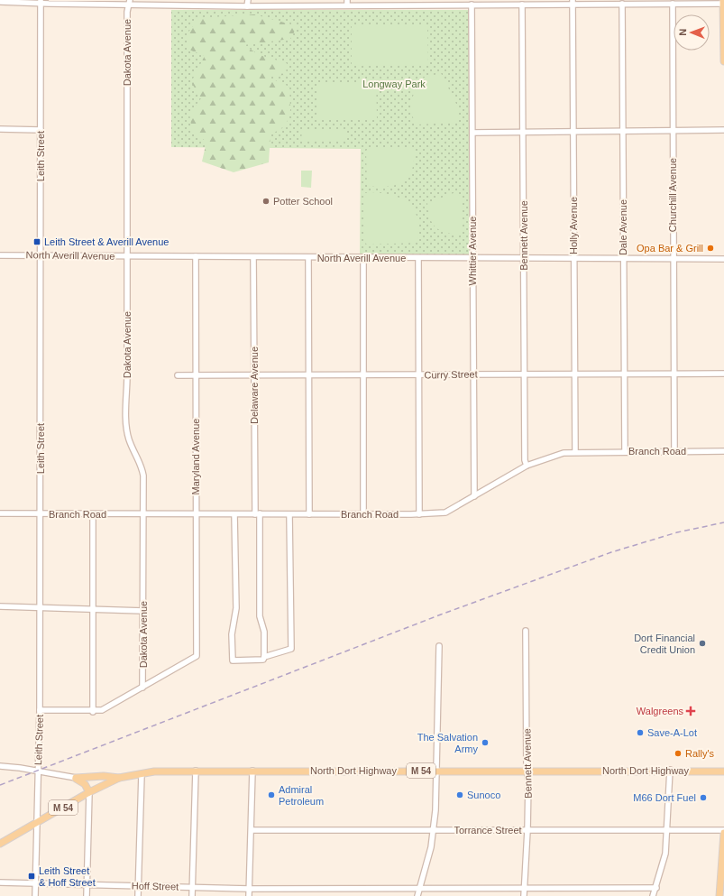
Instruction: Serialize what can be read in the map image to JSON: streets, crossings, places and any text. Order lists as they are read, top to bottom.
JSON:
{
  "streets": {
    "main road": ["North Dort Highway", "M 54"],
    "street": [
      "Dakota Avenue",
      "Leith Street",
      "Churchill Avenue",
      "Holly Avenue",
      "Dale Avenue",
      "Bennett Avenue",
      "Whittier Avenue",
      "North Averill Avenue",
      "Curry Street",
      "Delaware Avenue",
      "Branch Road",
      "Maryland Avenue",
      "Torrance Street",
      "Hoff Street"
    ]
  },
  "crossings": [
    ["Dakota Avenue", "North Averill Avenue"],
    ["Dakota Avenue", "Branch Road"],
    ["Dakota Avenue", "Maryland Avenue"],
    ["Leith Street", "North Averill Avenue"],
    ["Leith Street", "Branch Road"],
    ["Leith Street", "North Dort Highway"],
    ["Leith Street", "Hoff Street"],
    ["Churchill Avenue", "North Averill Avenue"],
    ["Churchill Avenue", "Curry Street"],
    ["Churchill Avenue", "Branch Road"],
    ["Holly Avenue", "North Averill Avenue"],
    ["Holly Avenue", "Curry Street"],
    ["Holly Avenue", "Branch Road"],
    ["Dale Avenue", "North Averill Avenue"],
    ["Dale Avenue", "Curry Street"],
    ["Dale Avenue", "Branch Road"],
    ["Bennett Avenue", "North Averill Avenue"],
    ["Bennett Avenue", "Curry Street"],
    ["Bennett Avenue", "Branch Road"],
    ["Bennett Avenue", "North Dort Highway"],
    ["Bennett Avenue", "Torrance Street"],
    ["Bennett Avenue", "Hoff Street"],
    ["Whittier Avenue", "North Averill Avenue"],
    ["Whittier Avenue", "Curry Street"],
    ["Whittier Avenue", "Branch Road"],
    ["North Averill Avenue", "Delaware Avenue"],
    ["North Averill Avenue", "Maryland Avenue"],
    ["Curry Street", "Delaware Avenue"],
    ["Curry Street", "Maryland Avenue"],
    ["Delaware Avenue", "Branch Road"],
    ["Branch Road", "Maryland Avenue"]
  ],
  "parks": ["Longway Park"],
  "places": {
    "other": [
      "Potter School",
      "Opa Bar & Grill",
      "Dort Financial Credit Union",
      "Save-A-Lot",
      "The Salvation Army",
      "Rally's",
      "Admiral Petroleum",
      "Sunoco",
      "M66 Dort Fuel"
    ],
    "transit": ["Leith Street & Averill Avenue", "Leith Street & Hoff Street"],
    "health": ["Walgreens"]
  },
  "north": "left"
}
